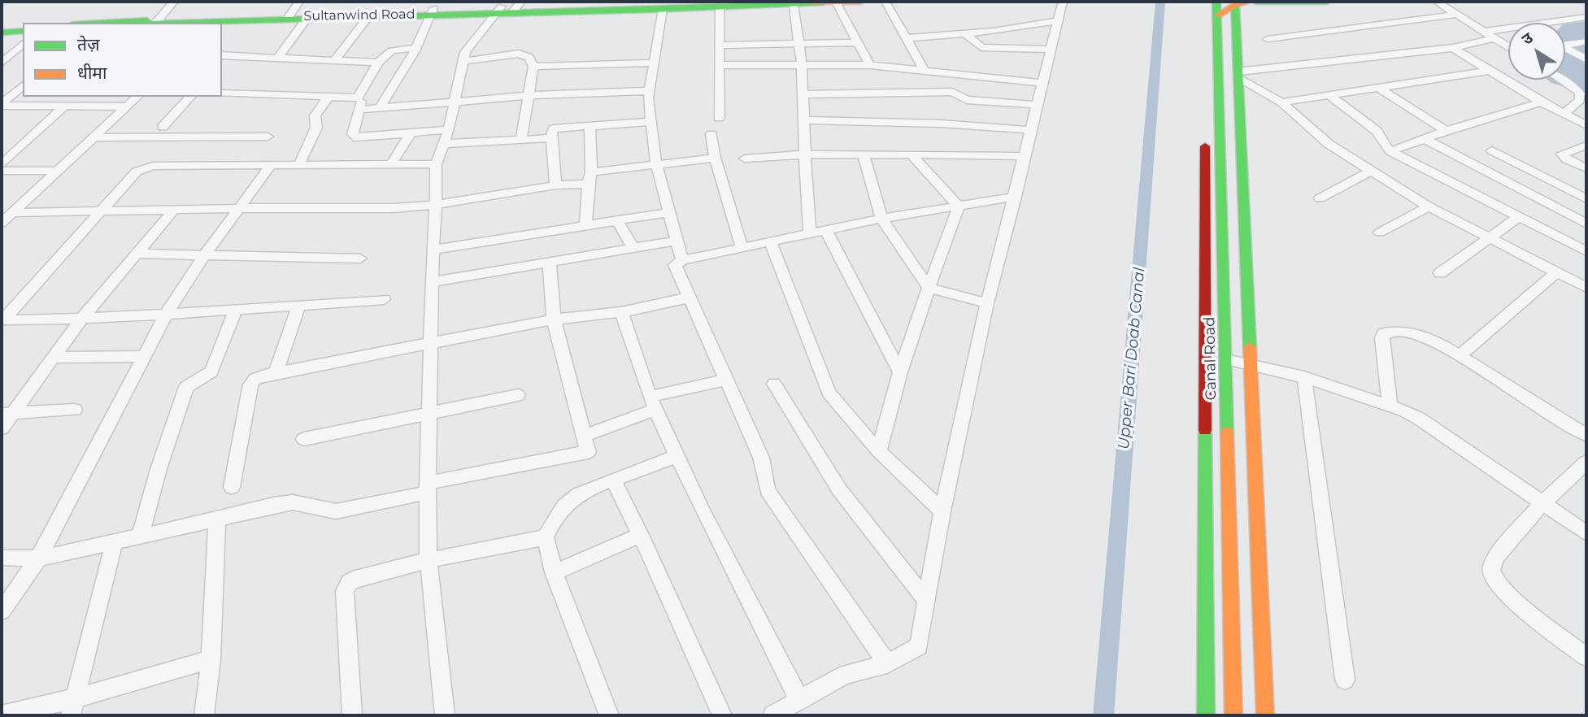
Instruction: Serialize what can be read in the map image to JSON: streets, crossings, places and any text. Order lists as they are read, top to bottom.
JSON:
{
  "streets": {
    "main road": ["Sultanwind Road", "Canal Road"]
  },
  "water": ["Upper Bari Doab Canal"],
  "legend": ["तेज़", "धीमा"],
  "north": "top left"
}
